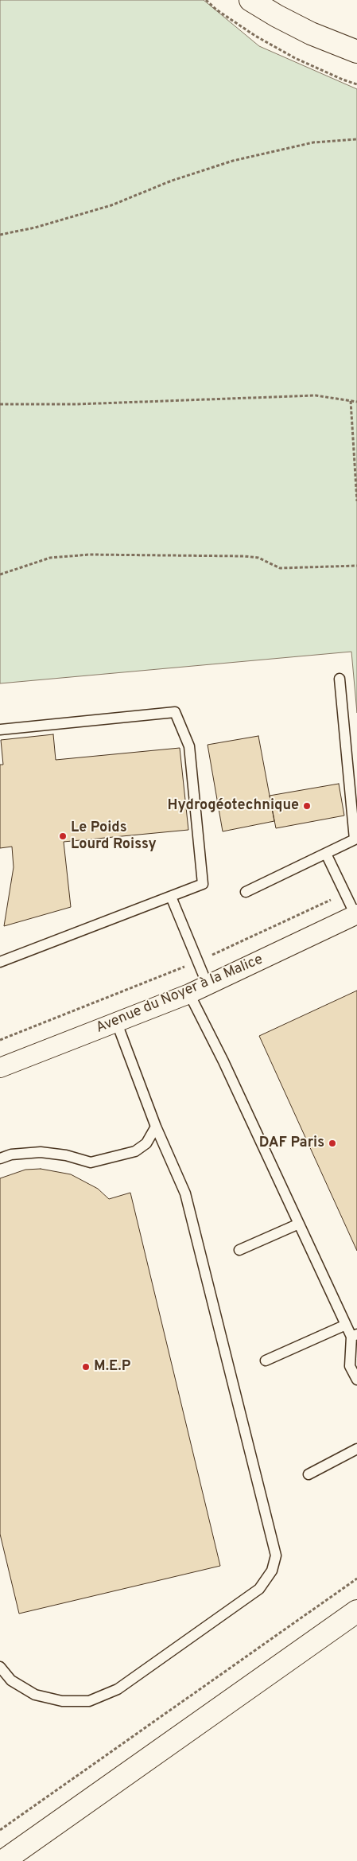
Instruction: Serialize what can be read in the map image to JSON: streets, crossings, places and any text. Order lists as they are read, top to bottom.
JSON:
{
  "streets": {
    "street": ["Avenue du Noyer à la Malice"]
  },
  "places": [
    "Hydrogéotechnique",
    "Le Poids Lourd Roissy",
    "DAF Paris",
    "M.E.P"
  ]
}
